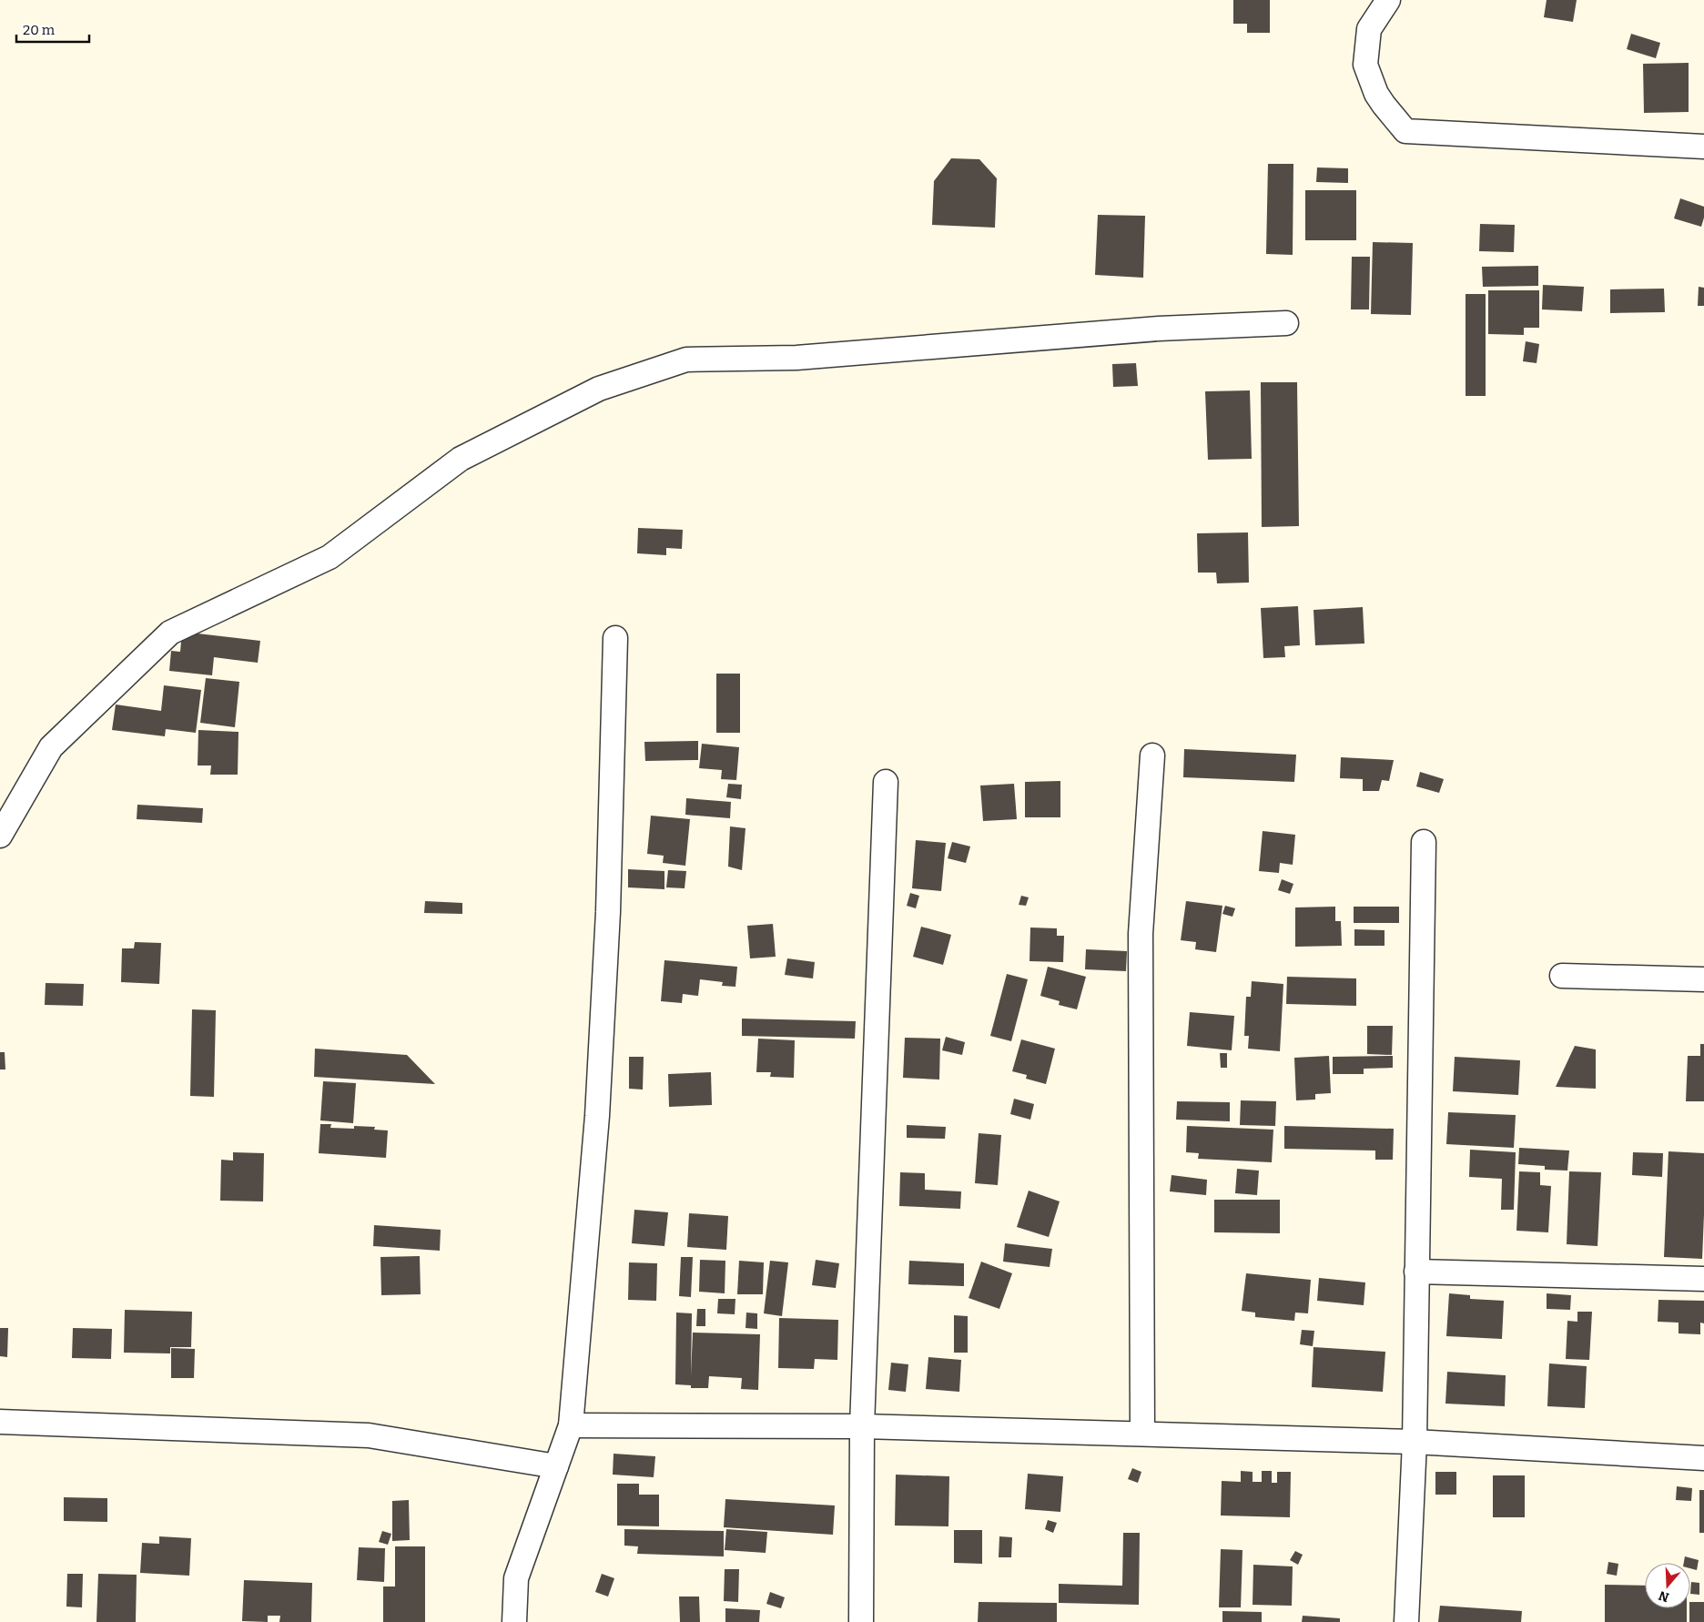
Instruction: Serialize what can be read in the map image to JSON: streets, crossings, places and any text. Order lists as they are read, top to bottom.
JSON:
{
  "scale_bar": "20 m",
  "north": "bottom"
}
